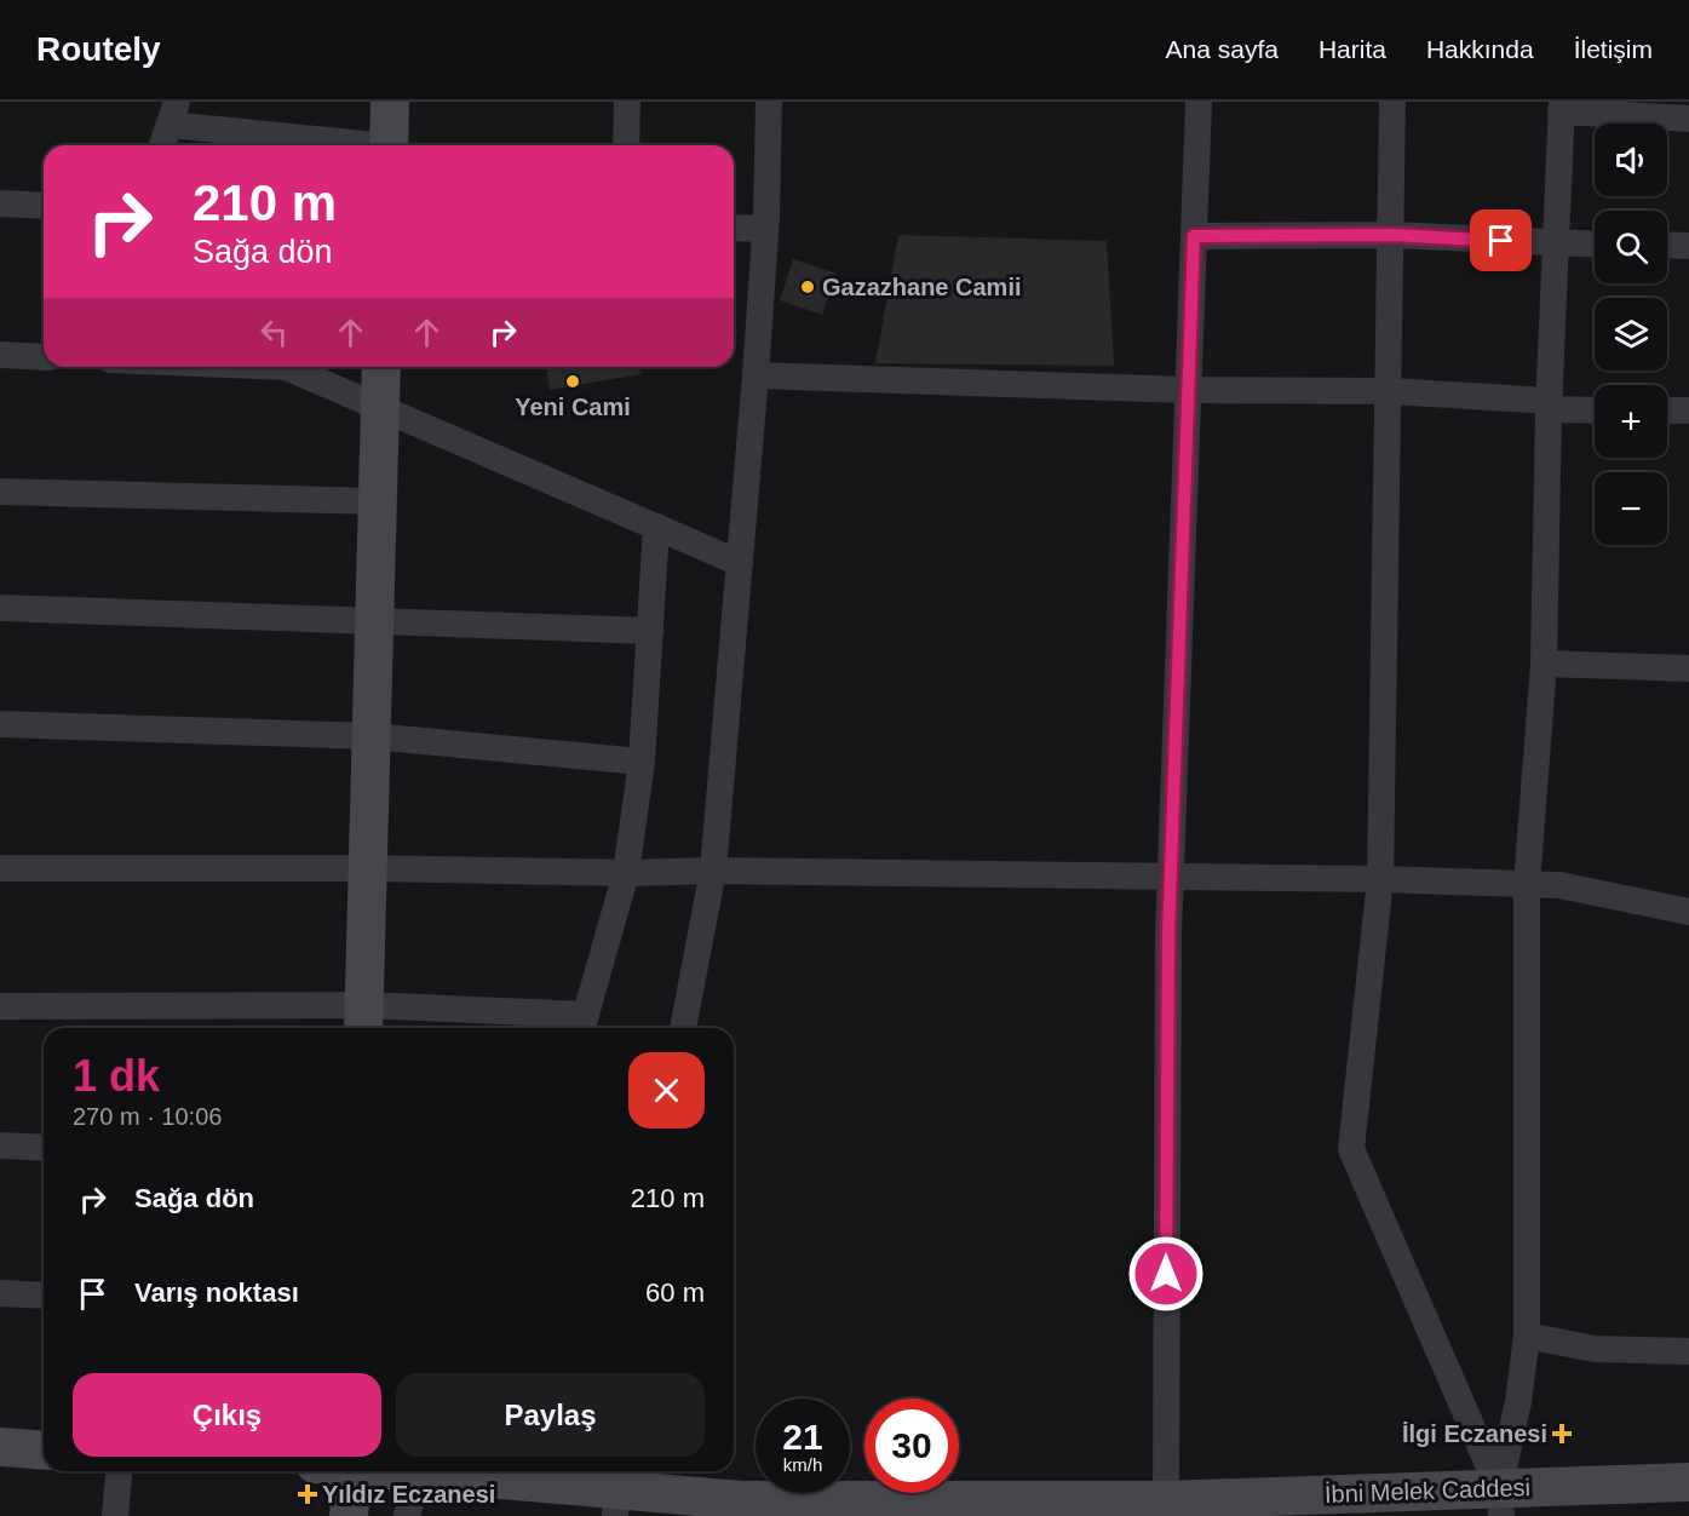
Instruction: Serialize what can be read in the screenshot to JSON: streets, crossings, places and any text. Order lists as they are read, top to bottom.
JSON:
{
  "streets": {
    "street": ["İbni Melek Caddesi"]
  },
  "places": {
    "other": ["Gazazhane Camii", "Yeni Cami"],
    "health": ["İlgi Eczanesi", "Yıldız Eczanesi"]
  },
  "page": {
    "header": "Routely",
    "nav": [
      "Ana sayfa",
      "Harita",
      "Hakkında",
      "İletişim"
    ],
    "map_buttons": ["+", "−"],
    "turn": ["210 m", "Sağa dön"],
    "heading": ["1 dk", "270 m · 10:06"],
    "list": [
      {
        "name": "Sağa dön",
        "value": "210 m"
      },
      {
        "name": "Varış noktası",
        "value": "60 m"
      }
    ],
    "buttons": ["Çıkış", "Paylaş"],
    "speed": "21 km/h",
    "limit": "30"
  }
}
